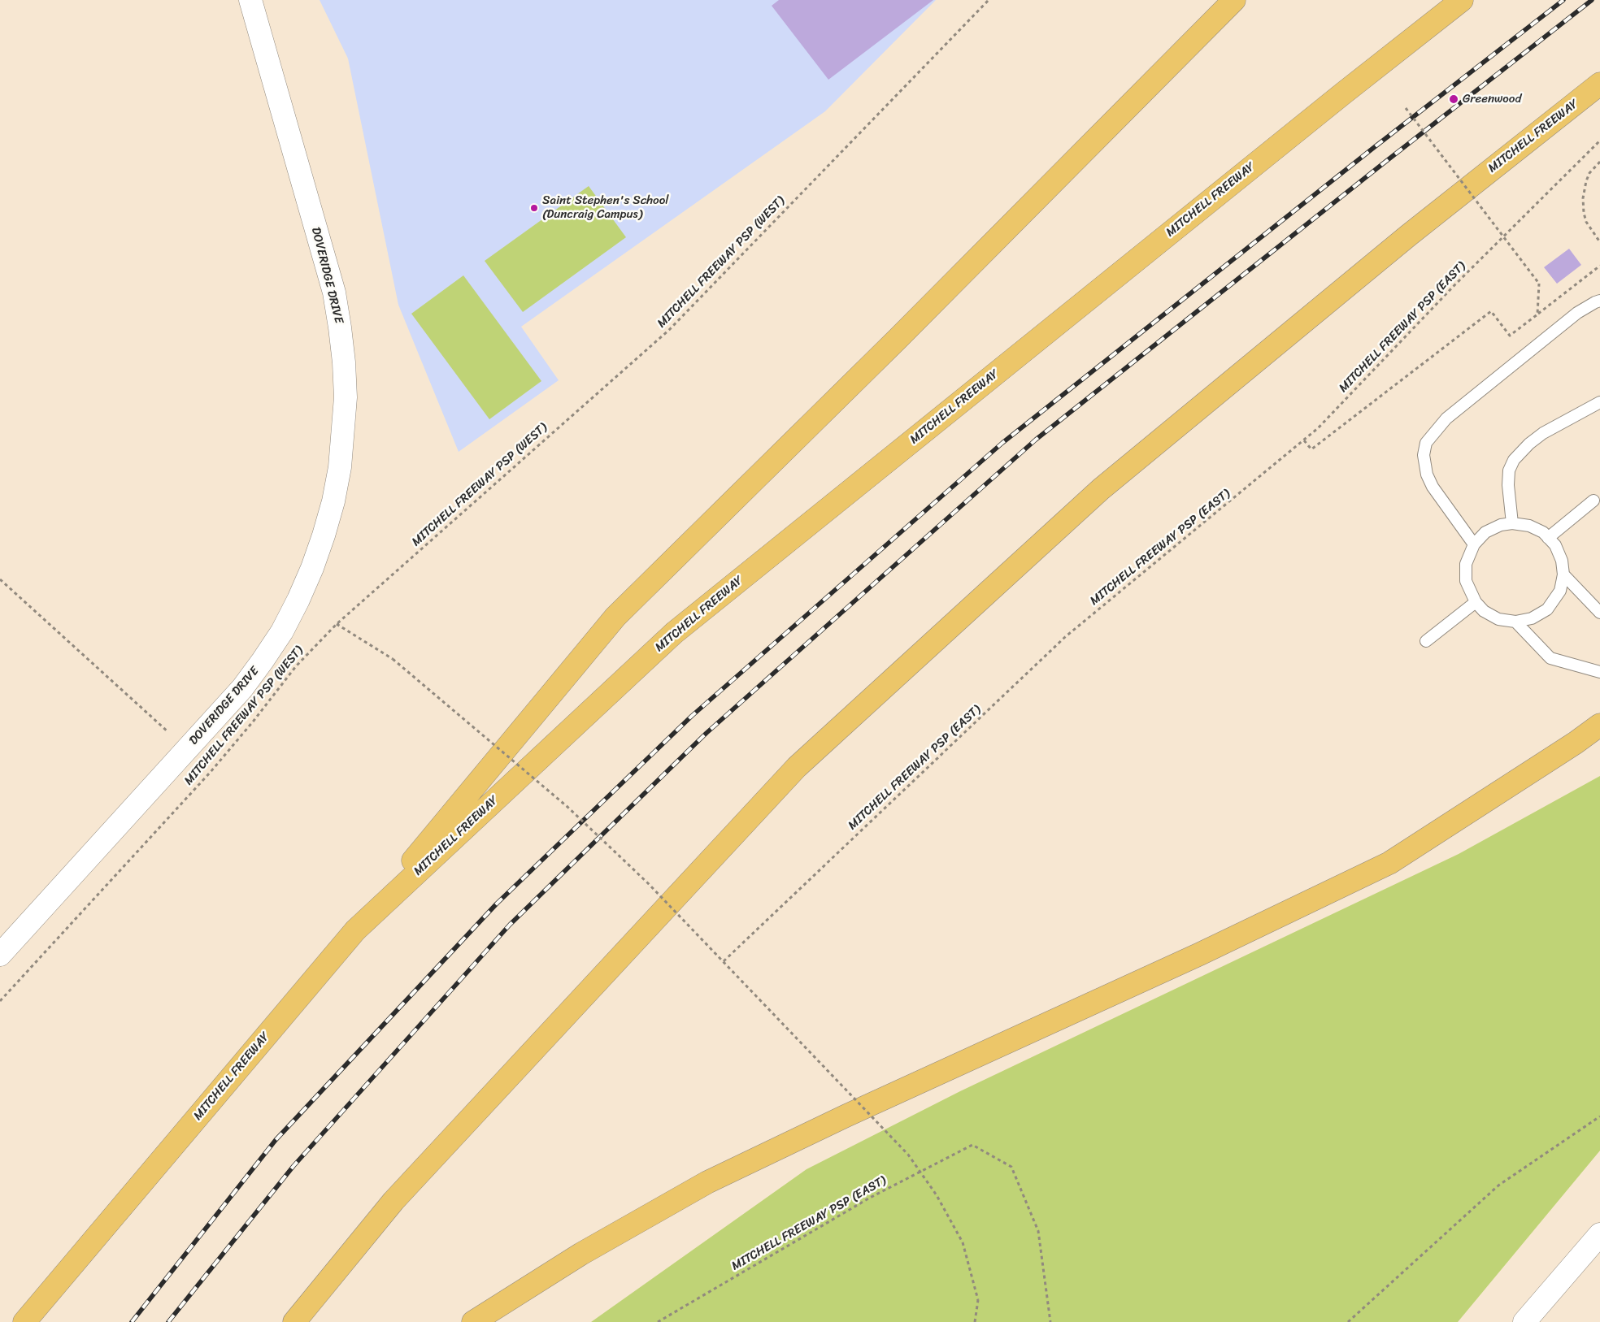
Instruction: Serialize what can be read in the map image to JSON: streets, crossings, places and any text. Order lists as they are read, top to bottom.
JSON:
{
  "streets": {
    "highway": ["MITCHELL FREEWAY"],
    "street": ["DOVERIDGE DRIVE"],
    "path": ["MITCHELL FREEWAY PSP (WEST)", "MITCHELL FREEWAY PSP (EAST)"]
  },
  "places": ["Greenwood", "Saint Stephen's School (Duncraig Campus)"]
}
